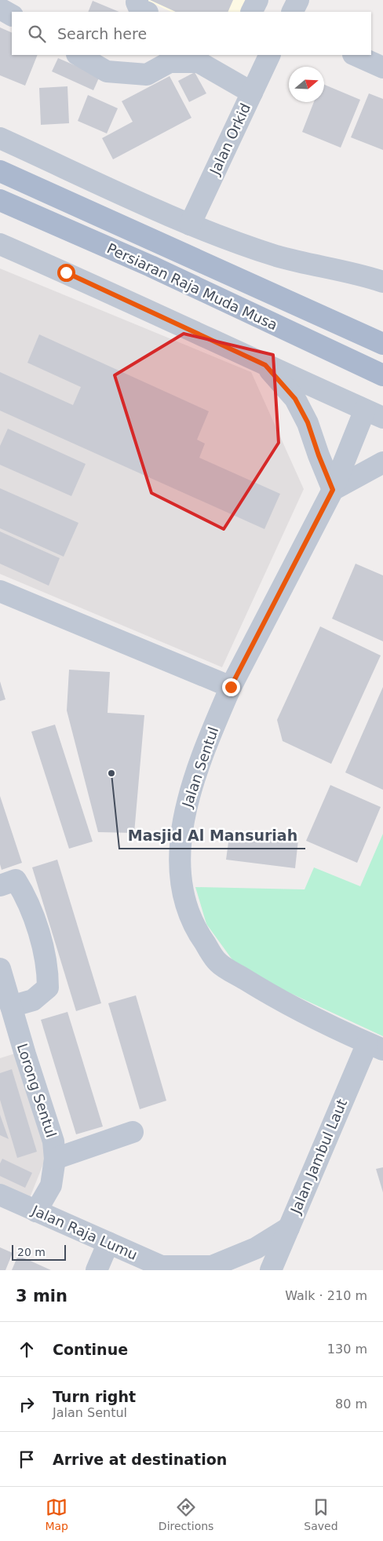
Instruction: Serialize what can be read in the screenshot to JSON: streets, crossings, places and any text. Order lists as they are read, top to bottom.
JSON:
{
  "streets": {
    "main road": ["Persiaran Raja Muda Musa"],
    "street": [
      "Jalan Orkid",
      "Jalan Sentul",
      "Lorong Sentul",
      "Jalan Jambul Laut",
      "Jalan Raja Lumu"
    ]
  },
  "crossings": [
    ["Jalan Sentul", "Jalan Jambul Laut"],
    ["Lorong Sentul", "Jalan Raja Lumu"]
  ],
  "places": ["Masjid Al Mansuriah"],
  "scale_bar": "20 m",
  "north": "right",
  "page": {
    "search": "Search here",
    "scale": "20 m",
    "heading": ["3 min", "Walk · 210 m"],
    "list": [
      ["Continue", "130 m"],
      ["Turn right", "Jalan Sentul", "80 m"],
      "Arrive at destination"
    ],
    "nav": ["Map", "Directions", "Saved"]
  }
}
